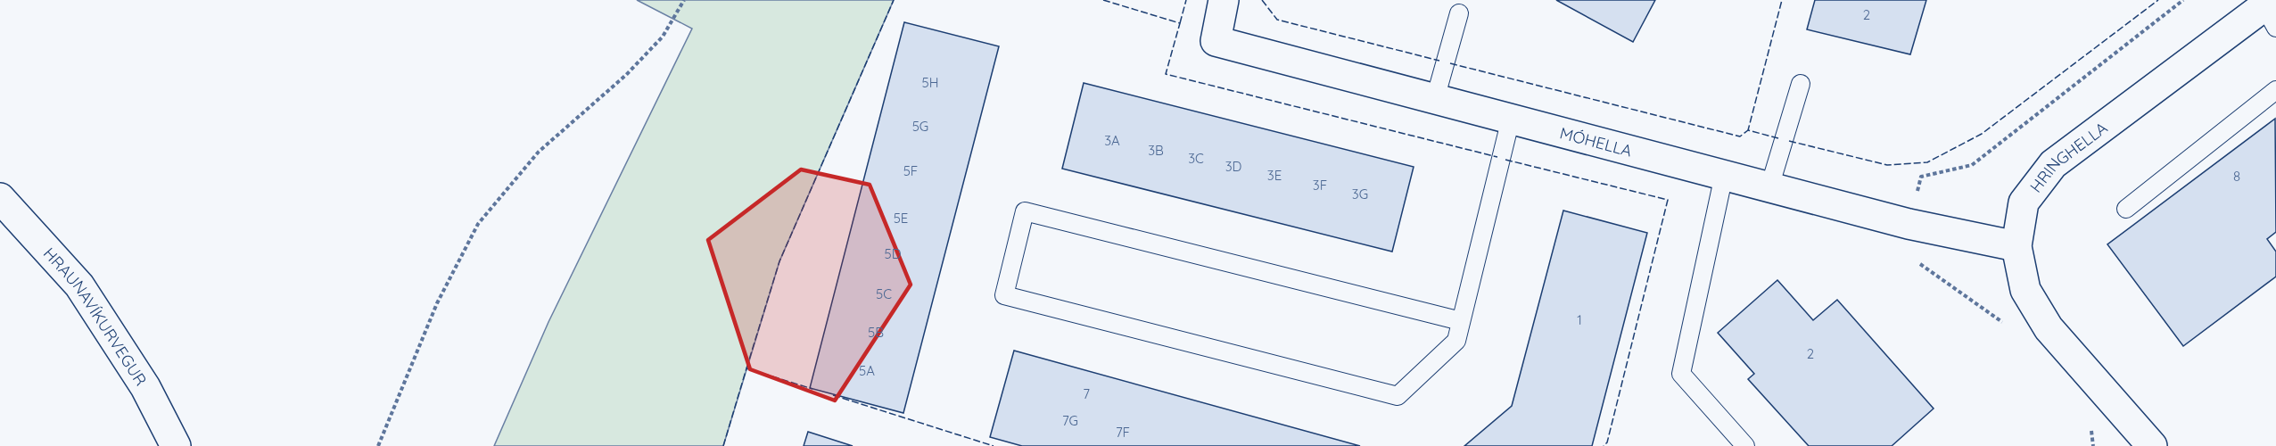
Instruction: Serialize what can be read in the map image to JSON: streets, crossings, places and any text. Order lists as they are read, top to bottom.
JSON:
{
  "streets": {
    "street": ["MÓHELLA", "HRINGHELLA", "HRAUNAVÍKURVEGUR"]
  },
  "crossings": [
    ["MÓHELLA", "HRINGHELLA"]
  ],
  "house_numbers": [
    "2",
    "5H",
    "5G",
    "3A",
    "3B",
    "3C",
    "3D",
    "5F",
    "3E",
    "8",
    "3F",
    "3G",
    "5E",
    "5D",
    "5C",
    "1",
    "5B",
    "2",
    "5A",
    "7",
    "7G",
    "7F"
  ]
}
